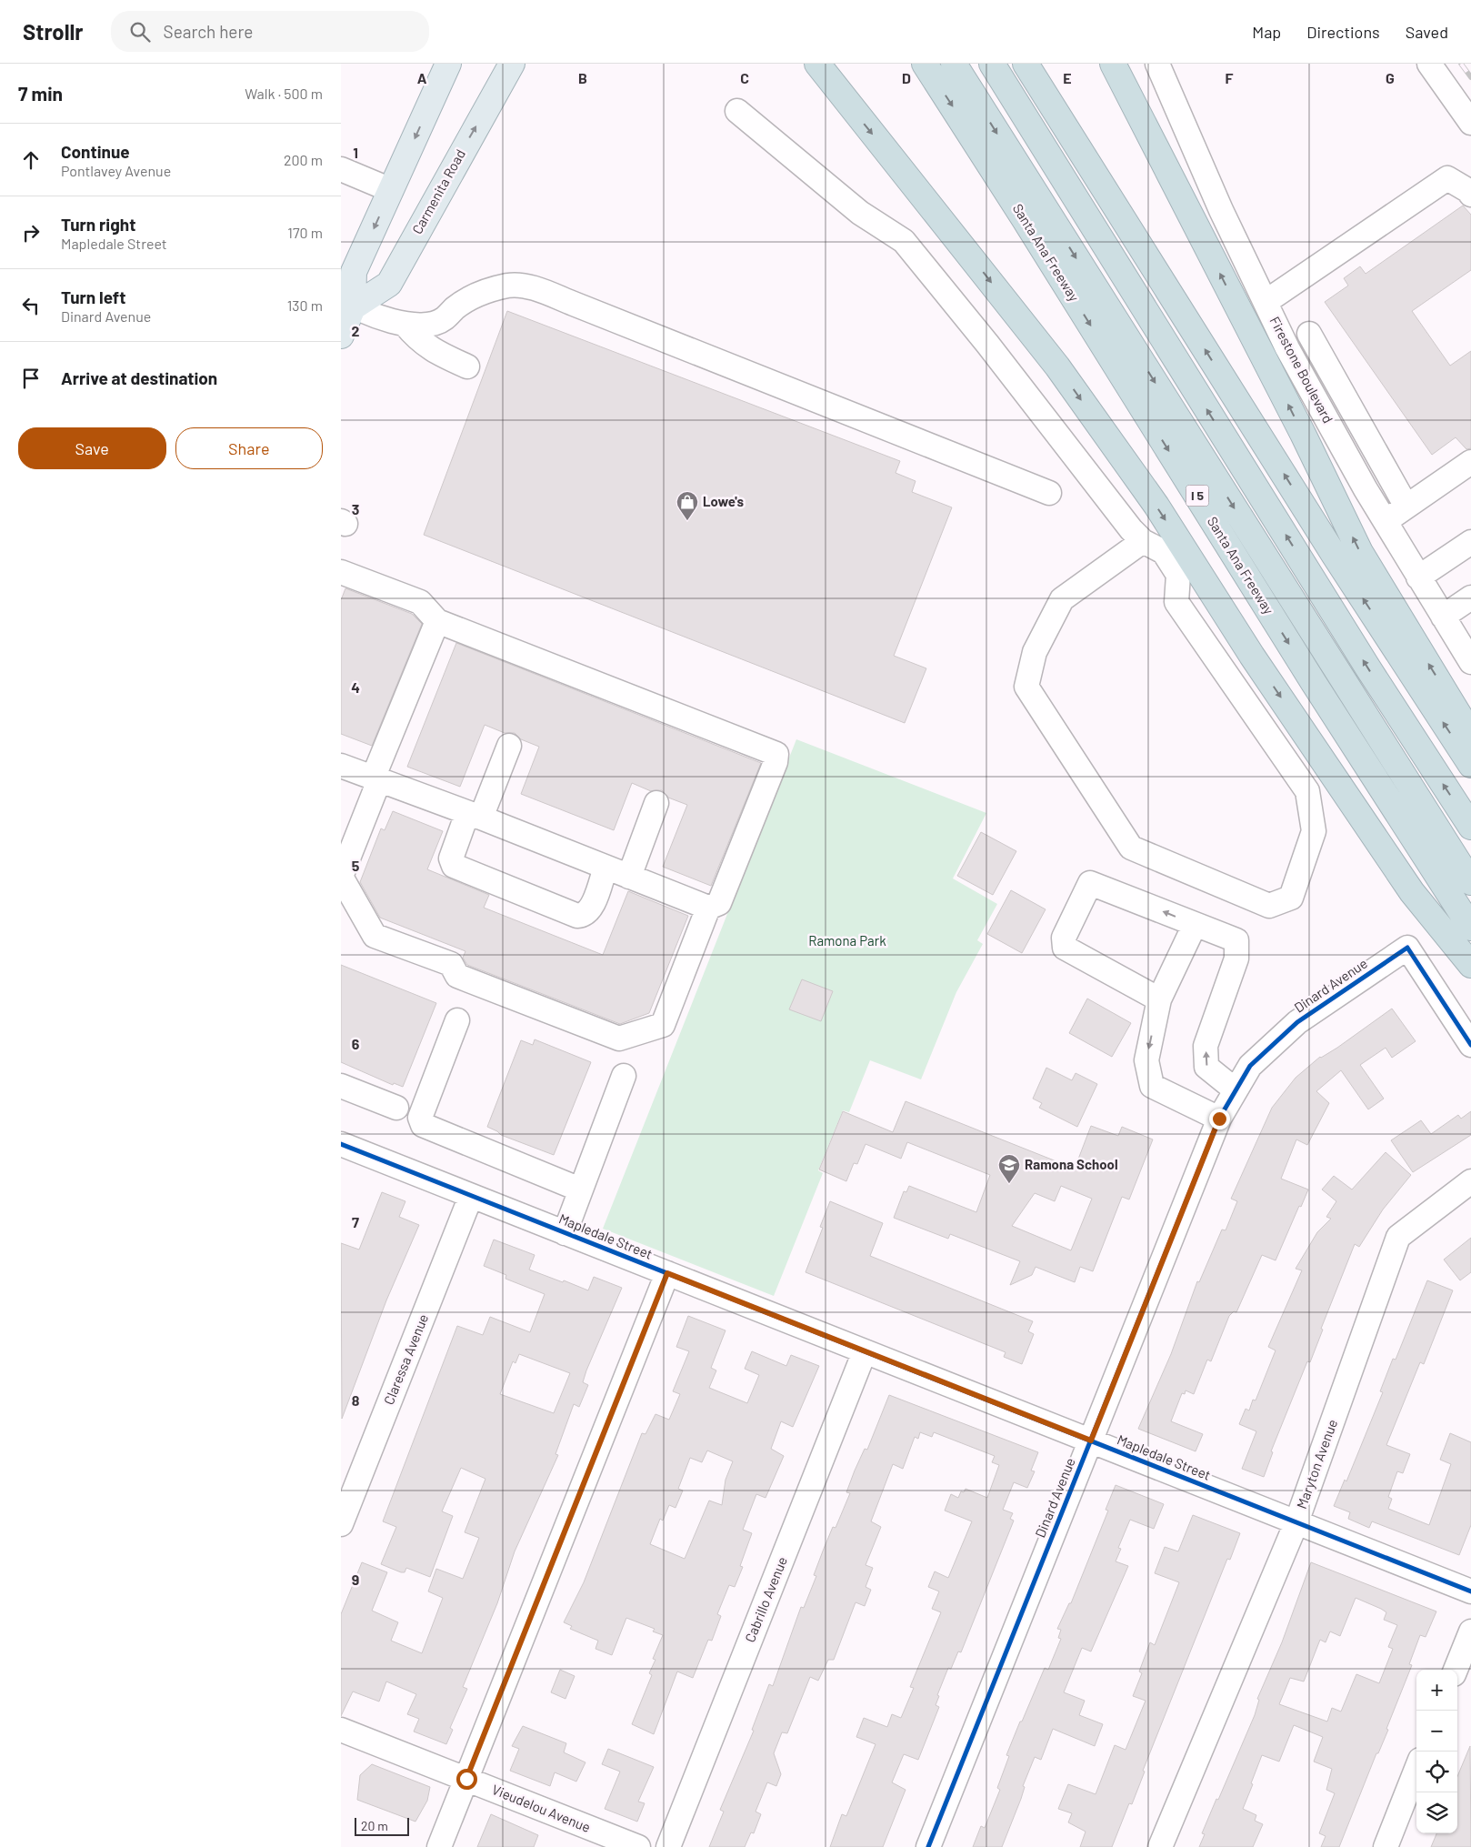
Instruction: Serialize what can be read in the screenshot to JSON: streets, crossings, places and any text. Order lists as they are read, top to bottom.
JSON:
{
  "streets": {
    "highway": ["Santa Ana Freeway", "I 5"],
    "main road": ["Carmenita Road"],
    "street": [
      "Firestone Boulevard",
      "Dinard Avenue",
      "Mapledale Street",
      "Claressa Avenue",
      "Maryton Avenue",
      "Cabrillo Avenue",
      "Vieudelou Avenue"
    ]
  },
  "crossings": [
    ["Dinard Avenue", "Mapledale Street"],
    ["Mapledale Street", "Claressa Avenue"],
    ["Mapledale Street", "Maryton Avenue"],
    ["Mapledale Street", "Cabrillo Avenue"]
  ],
  "parks": ["Ramona Park"],
  "places": {
    "shop": ["Lowe's"],
    "school or university": ["Ramona School"]
  },
  "scale_bar": "20 m",
  "page": {
    "header": "Strollr",
    "search": "Search here",
    "nav": ["Map", "Directions", "Saved"],
    "heading": ["7 min", "Walk · 500 m"],
    "list": [
      ["Continue", "Pontlavey Avenue", "200 m"],
      ["Turn right", "Mapledale Street", "170 m"],
      ["Turn left", "Dinard Avenue", "130 m"],
      "Arrive at destination"
    ],
    "buttons": ["Save", "Share"],
    "map_buttons": ["+", "−"],
    "scale": "20 m"
  },
  "grid": {
    "columns": [
      "A",
      "B",
      "C",
      "D",
      "E",
      "F",
      "G"
    ],
    "rows": [
      "1",
      "2",
      "3",
      "4",
      "5",
      "6",
      "7",
      "8",
      "9"
    ]
  }
}
